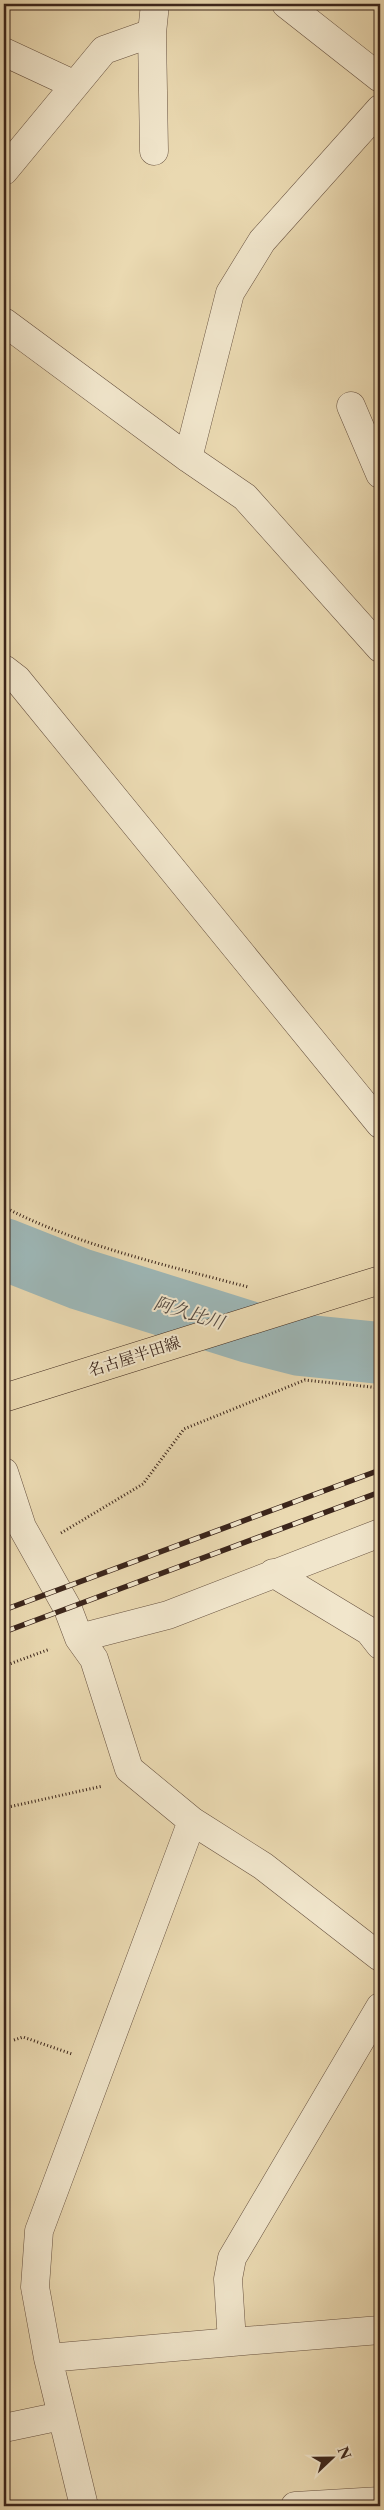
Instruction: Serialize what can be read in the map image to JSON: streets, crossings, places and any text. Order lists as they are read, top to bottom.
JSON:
{
  "streets": {
    "main road": ["名古屋半田線"]
  },
  "water": ["阿久比川"],
  "north": "right"
}
